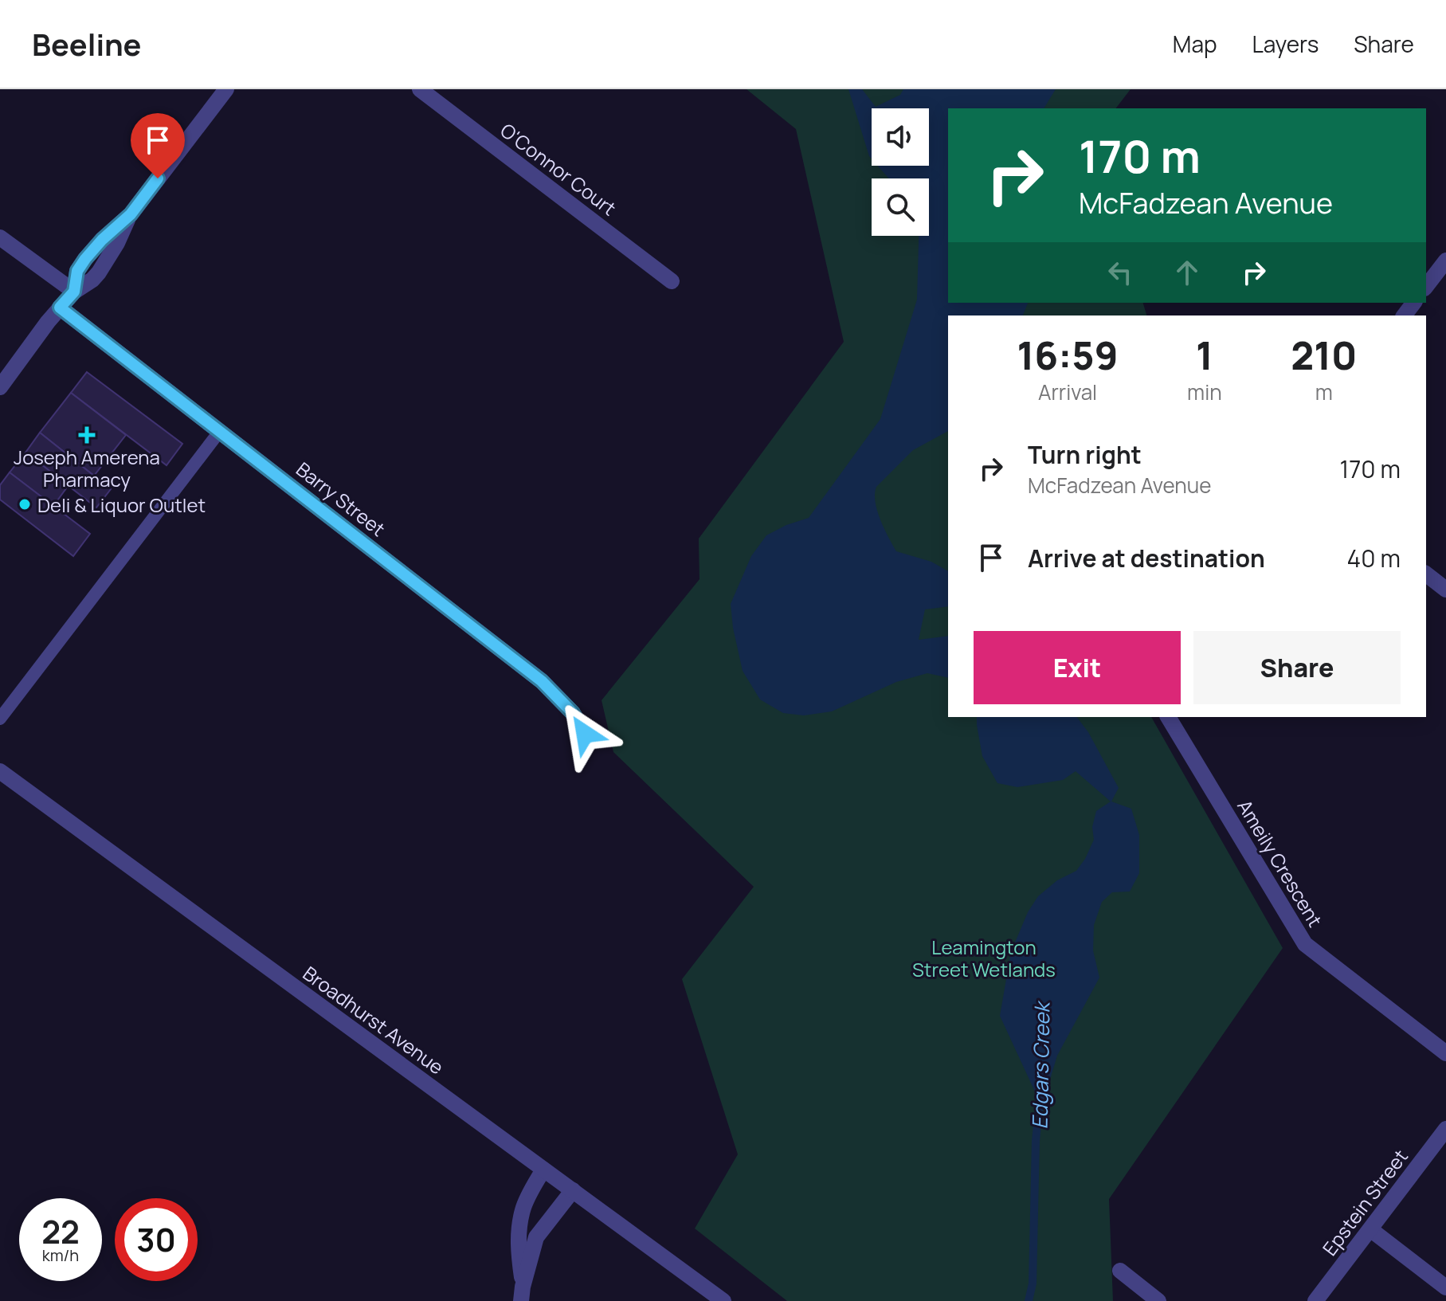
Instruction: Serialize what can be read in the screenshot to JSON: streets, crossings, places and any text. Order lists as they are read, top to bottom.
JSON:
{
  "streets": {
    "street": [
      "O'Connor Court",
      "Barry Street",
      "Ameily Crescent",
      "Broadhurst Avenue",
      "Epstein Street"
    ]
  },
  "water": ["Edgars Creek"],
  "parks": ["Leamington Street Wetlands"],
  "places": {
    "health": ["Joseph Amerena Pharmacy"],
    "other": ["Deli & Liquor Outlet"]
  },
  "page": {
    "header": "Beeline",
    "nav": ["Map", "Layers", "Share"],
    "turn": ["170 m", "McFadzean Avenue"],
    "eta": [
      "16:59",
      "Arrival",
      "1",
      "min",
      "210",
      "m"
    ],
    "list": [
      {
        "name": "Turn right",
        "note": "McFadzean Avenue",
        "value": "170 m"
      },
      {
        "name": "Arrive at destination",
        "value": "40 m"
      }
    ],
    "buttons": ["Exit", "Share"],
    "speed": "22 km/h",
    "limit": "30"
  }
}
